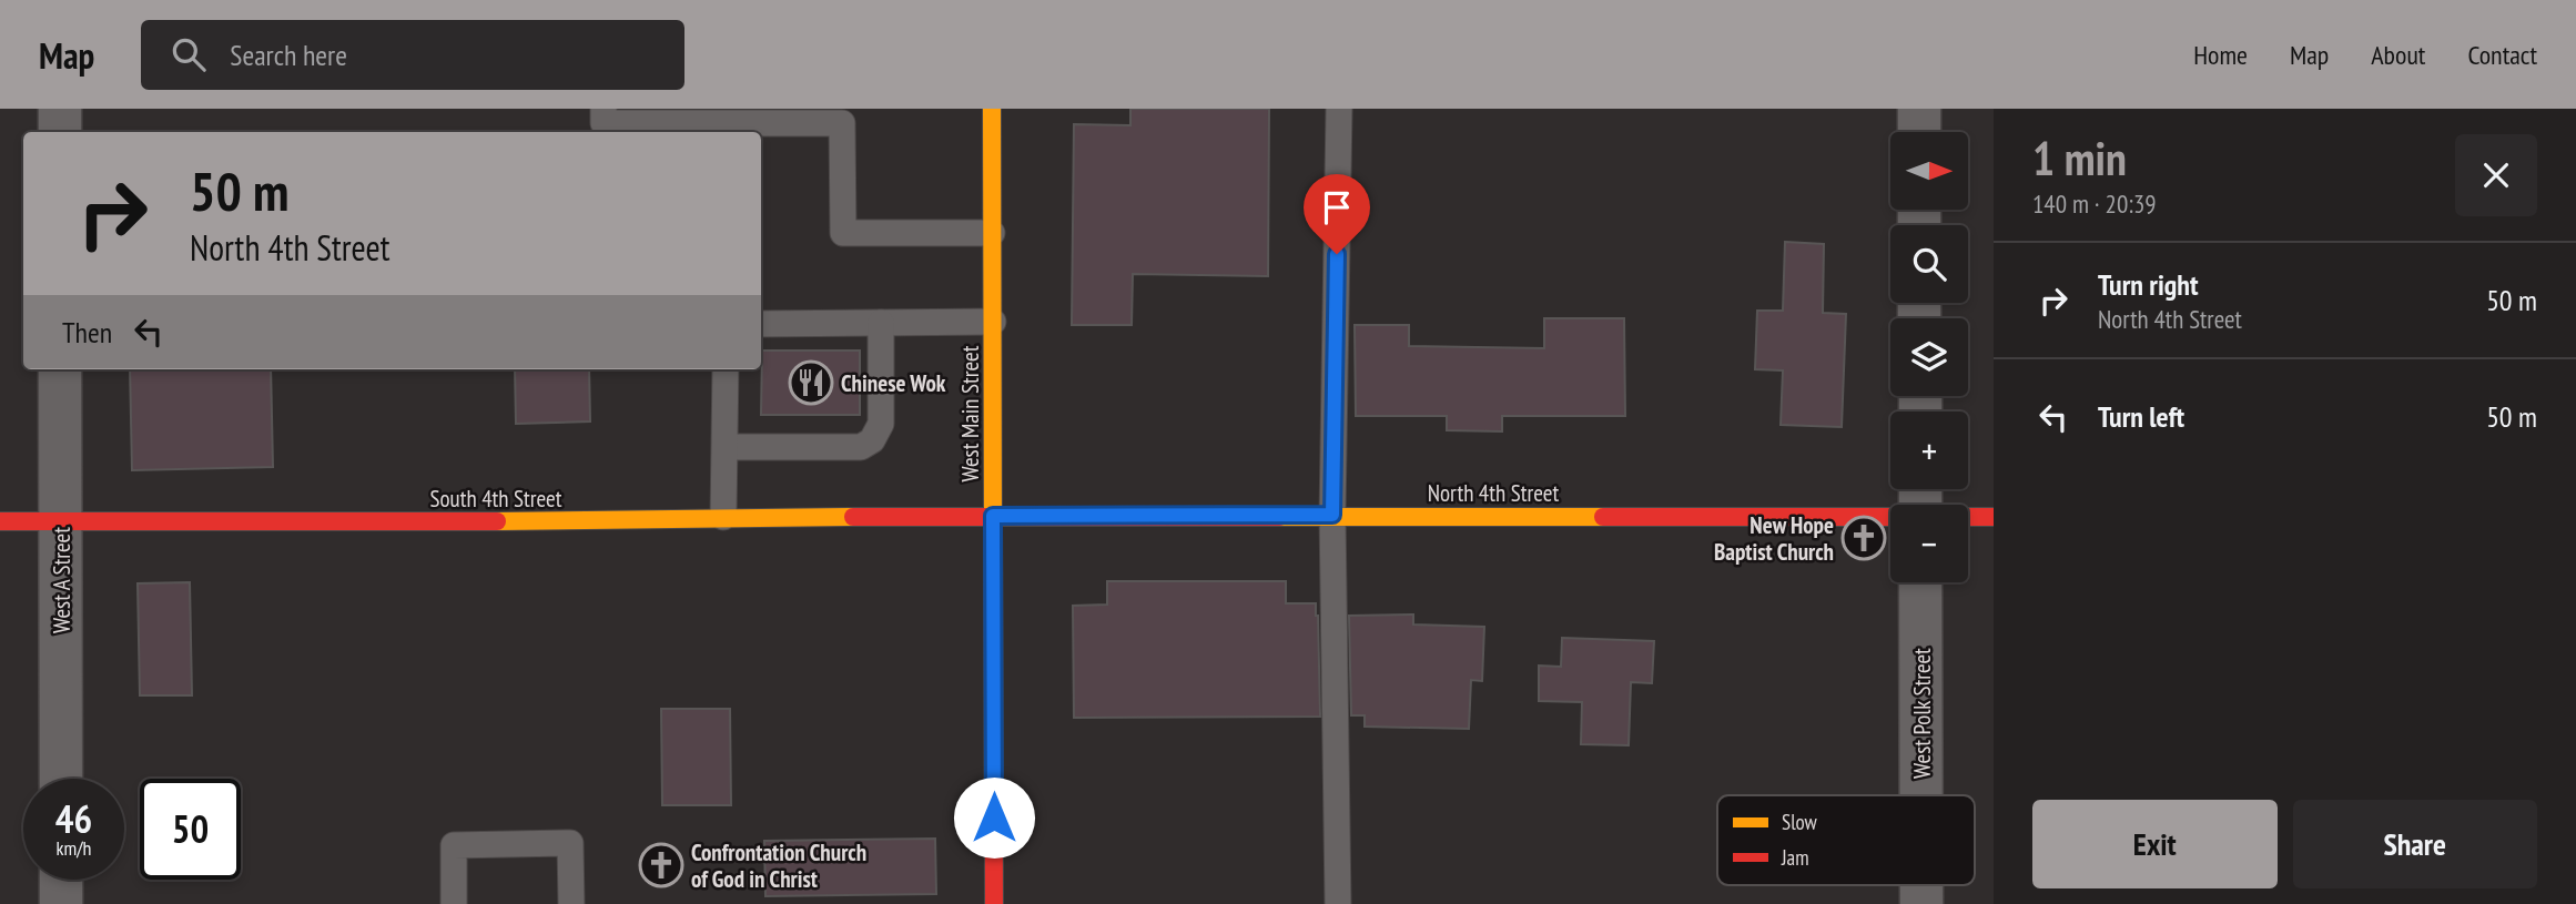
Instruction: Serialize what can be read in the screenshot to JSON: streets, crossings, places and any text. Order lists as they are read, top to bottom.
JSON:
{
  "streets": {
    "street": [
      "West Main Street",
      "North 4th Street",
      "South 4th Street",
      "West A Street",
      "West Polk Street"
    ]
  },
  "crossings": [
    ["West Main Street", "North 4th Street"],
    ["West Main Street", "South 4th Street"],
    ["North 4th Street", "South 4th Street"],
    ["South 4th Street", "West A Street"]
  ],
  "places": {
    "restaurant": ["Chinese Wok"],
    "church": ["New Hope Baptist Church", "Confrontation Church of God in Christ"]
  },
  "legend": ["Slow", "Jam"],
  "north": "right",
  "page": {
    "header": "Map",
    "search": "Search here",
    "nav": [
      "Home",
      "Map",
      "About",
      "Contact"
    ],
    "heading": ["1 min", "140 m · 20:39"],
    "map_buttons": ["+", "−"],
    "turn": ["50 m", "North 4th Street"],
    "list": [
      {
        "name": "Turn right",
        "note": "North 4th Street",
        "value": "50 m"
      },
      {
        "name": "Turn left",
        "value": "50 m"
      }
    ],
    "then": "Then",
    "speed": "46 km/h",
    "limit": "50",
    "buttons": ["Exit", "Share"]
  }
}
